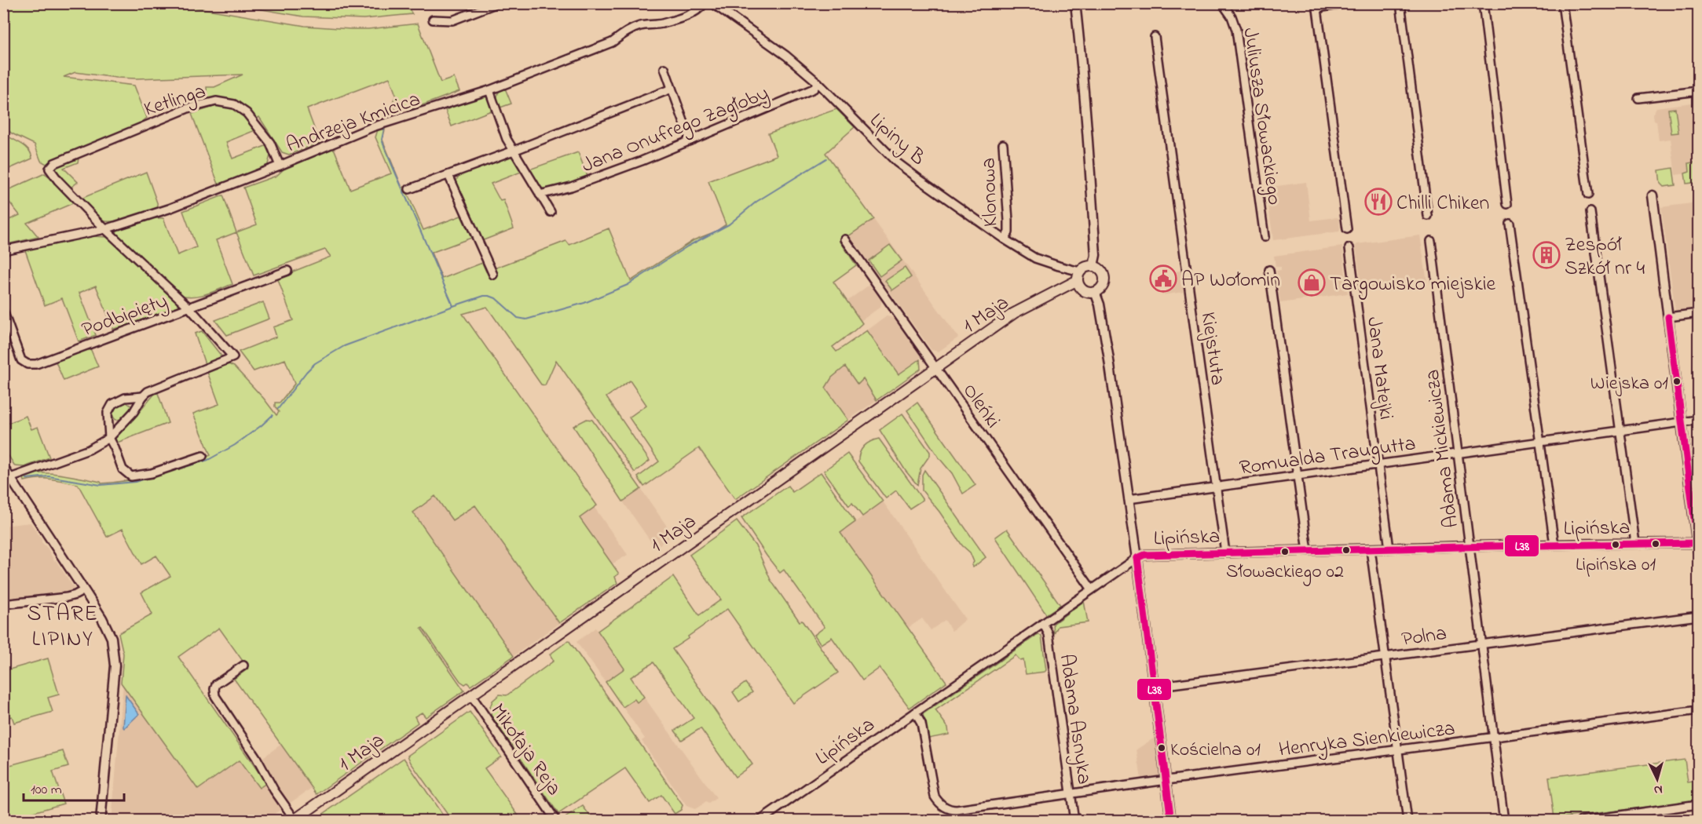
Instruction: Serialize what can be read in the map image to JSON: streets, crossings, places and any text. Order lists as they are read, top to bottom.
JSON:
{
  "streets": {
    "main road": ["1 Maja"],
    "street": [
      "Ketlinga",
      "Juliusza Słowackiego",
      "Andrzeja Kmicica",
      "Jana Onufrego Zagłoby",
      "Lipiny B",
      "Klonowa",
      "Podbipięty",
      "Kiejstuta",
      "Jana Matejki",
      "Oleńki",
      "Adama Mickiewicza",
      "Romualda Traugutta",
      "Lipińska",
      "Polna",
      "Adama Asnyka",
      "Henryka Sienkiewicza",
      "Mikołaja Reja"
    ]
  },
  "crossings": [
    ["Ketlinga", "Andrzeja Kmicica"],
    ["Jana Onufrego Zagłoby", "Lipiny B"],
    ["Lipiny B", "Klonowa"],
    ["Lipiny B", "1 Maja"],
    ["1 Maja", "Oleńki"],
    ["1 Maja", "Mikołaja Reja"],
    ["Kiejstuta", "Romualda Traugutta"],
    ["Kiejstuta", "Lipińska"],
    ["Jana Matejki", "Romualda Traugutta"],
    ["Jana Matejki", "Lipińska"],
    ["Oleńki", "Lipińska"],
    ["Adama Mickiewicza", "Romualda Traugutta"],
    ["Adama Mickiewicza", "Lipińska"],
    ["Adama Mickiewicza", "Polna"],
    ["Adama Mickiewicza", "Henryka Sienkiewicza"],
    ["Lipińska", "Adama Asnyka"],
    ["Lipińska", "Henryka Sienkiewicza"],
    ["Adama Asnyka", "Henryka Sienkiewicza"]
  ],
  "districts": ["STARE LIPINY"],
  "places": {
    "restaurant": ["Chilli Chiken"],
    "building": ["Zespół Szkół nr 4"],
    "public building": ["AP Wołomin"],
    "shop": ["Targowisko miejskie"],
    "other": [
      "Wiejska 01",
      "Lipińska 01",
      "Słowackiego 02",
      "Kościelna 01"
    ]
  },
  "lines": ["transit line L38"],
  "scale_bar": "100 m",
  "north": "bottom"
}
